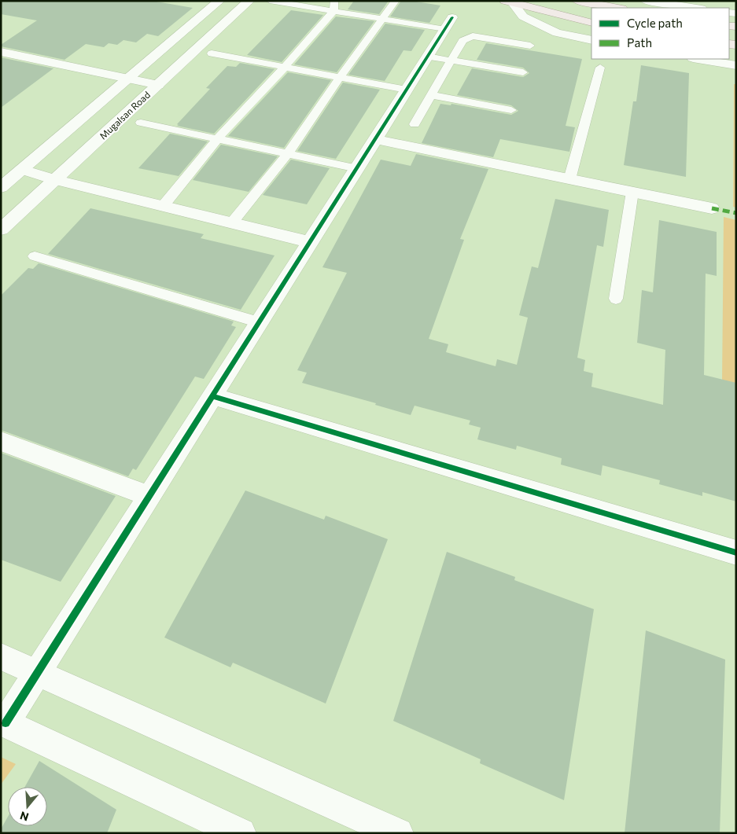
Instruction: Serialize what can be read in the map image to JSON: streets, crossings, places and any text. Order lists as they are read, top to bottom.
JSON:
{
  "streets": {
    "street": ["Mugalsan Road"]
  },
  "legend": ["Cycle path", "Path"],
  "north": "bottom"
}
